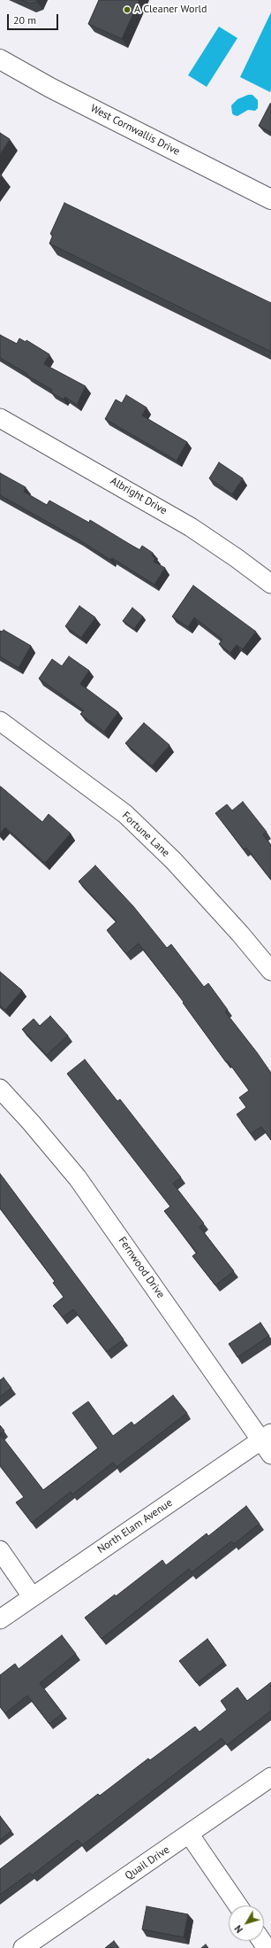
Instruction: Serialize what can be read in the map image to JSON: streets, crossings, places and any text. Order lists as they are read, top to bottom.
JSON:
{
  "streets": {
    "street": [
      "West Cornwallis Drive",
      "Albright Drive",
      "Fortune Lane",
      "Fernwood Drive",
      "North Elam Avenue",
      "Quail Drive"
    ]
  },
  "crossings": [
    ["Fernwood Drive", "North Elam Avenue"]
  ],
  "places": ["A Cleaner World"],
  "scale_bar": "20 m",
  "north": "bottom left"
}
